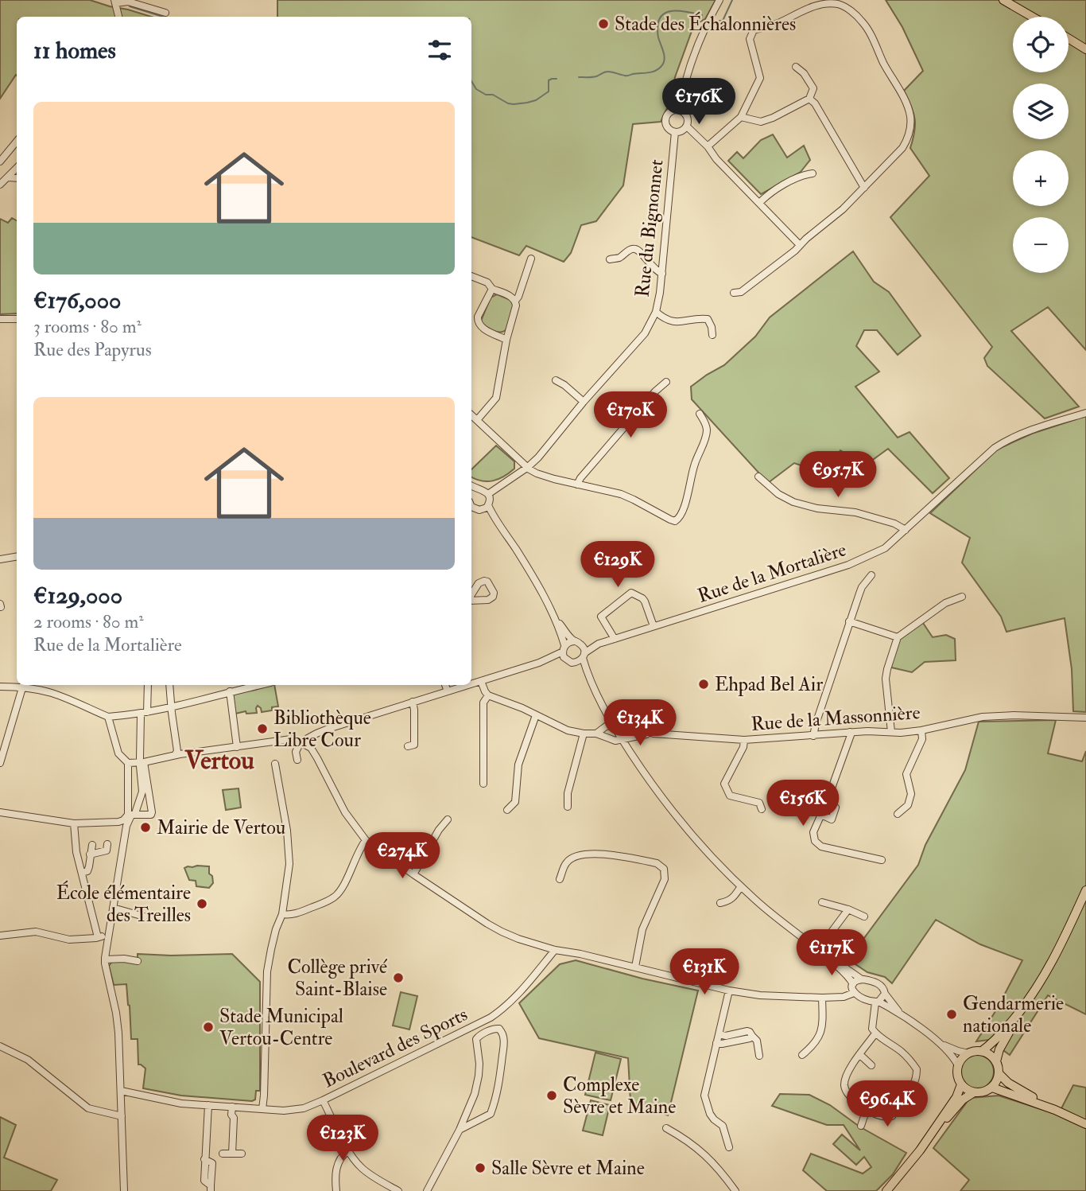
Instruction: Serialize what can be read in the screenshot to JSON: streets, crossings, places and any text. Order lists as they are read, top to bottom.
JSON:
{
  "streets": {
    "street": [
      "Rue du Bignonnet",
      "Rue de la Mortalière",
      "Rue de la Massonnière",
      "Boulevard des Sports"
    ]
  },
  "districts": ["Vertou"],
  "places": [
    "Stade des Échalonnières",
    "Ehpad Bel Air",
    "Bibliothèque Libre Cour",
    "Mairie de Vertou",
    "École élémentaire des Treilles",
    "Collège privé Saint-Blaise",
    "Gendarmerie nationale",
    "Stade Municipal Vertou-Centre",
    "Complexe Sèvre et Maine",
    "Salle Sèvre et Maine"
  ],
  "page": {
    "map_buttons": ["+", "−"],
    "heading": "11 homes",
    "price": [
      "€176K",
      "€170K",
      "€95.7K",
      "€129K",
      "€134K",
      "€156K",
      "€274K",
      "€117K",
      "€131K",
      "€96.4K",
      "€123K"
    ],
    "list": [
      {
        "name": "€176,000",
        "note": "3 rooms · 80 m² · Rue des Papyrus"
      },
      {
        "name": "€129,000",
        "note": "2 rooms · 80 m² · Rue de la Mortalière"
      }
    ]
  }
}
